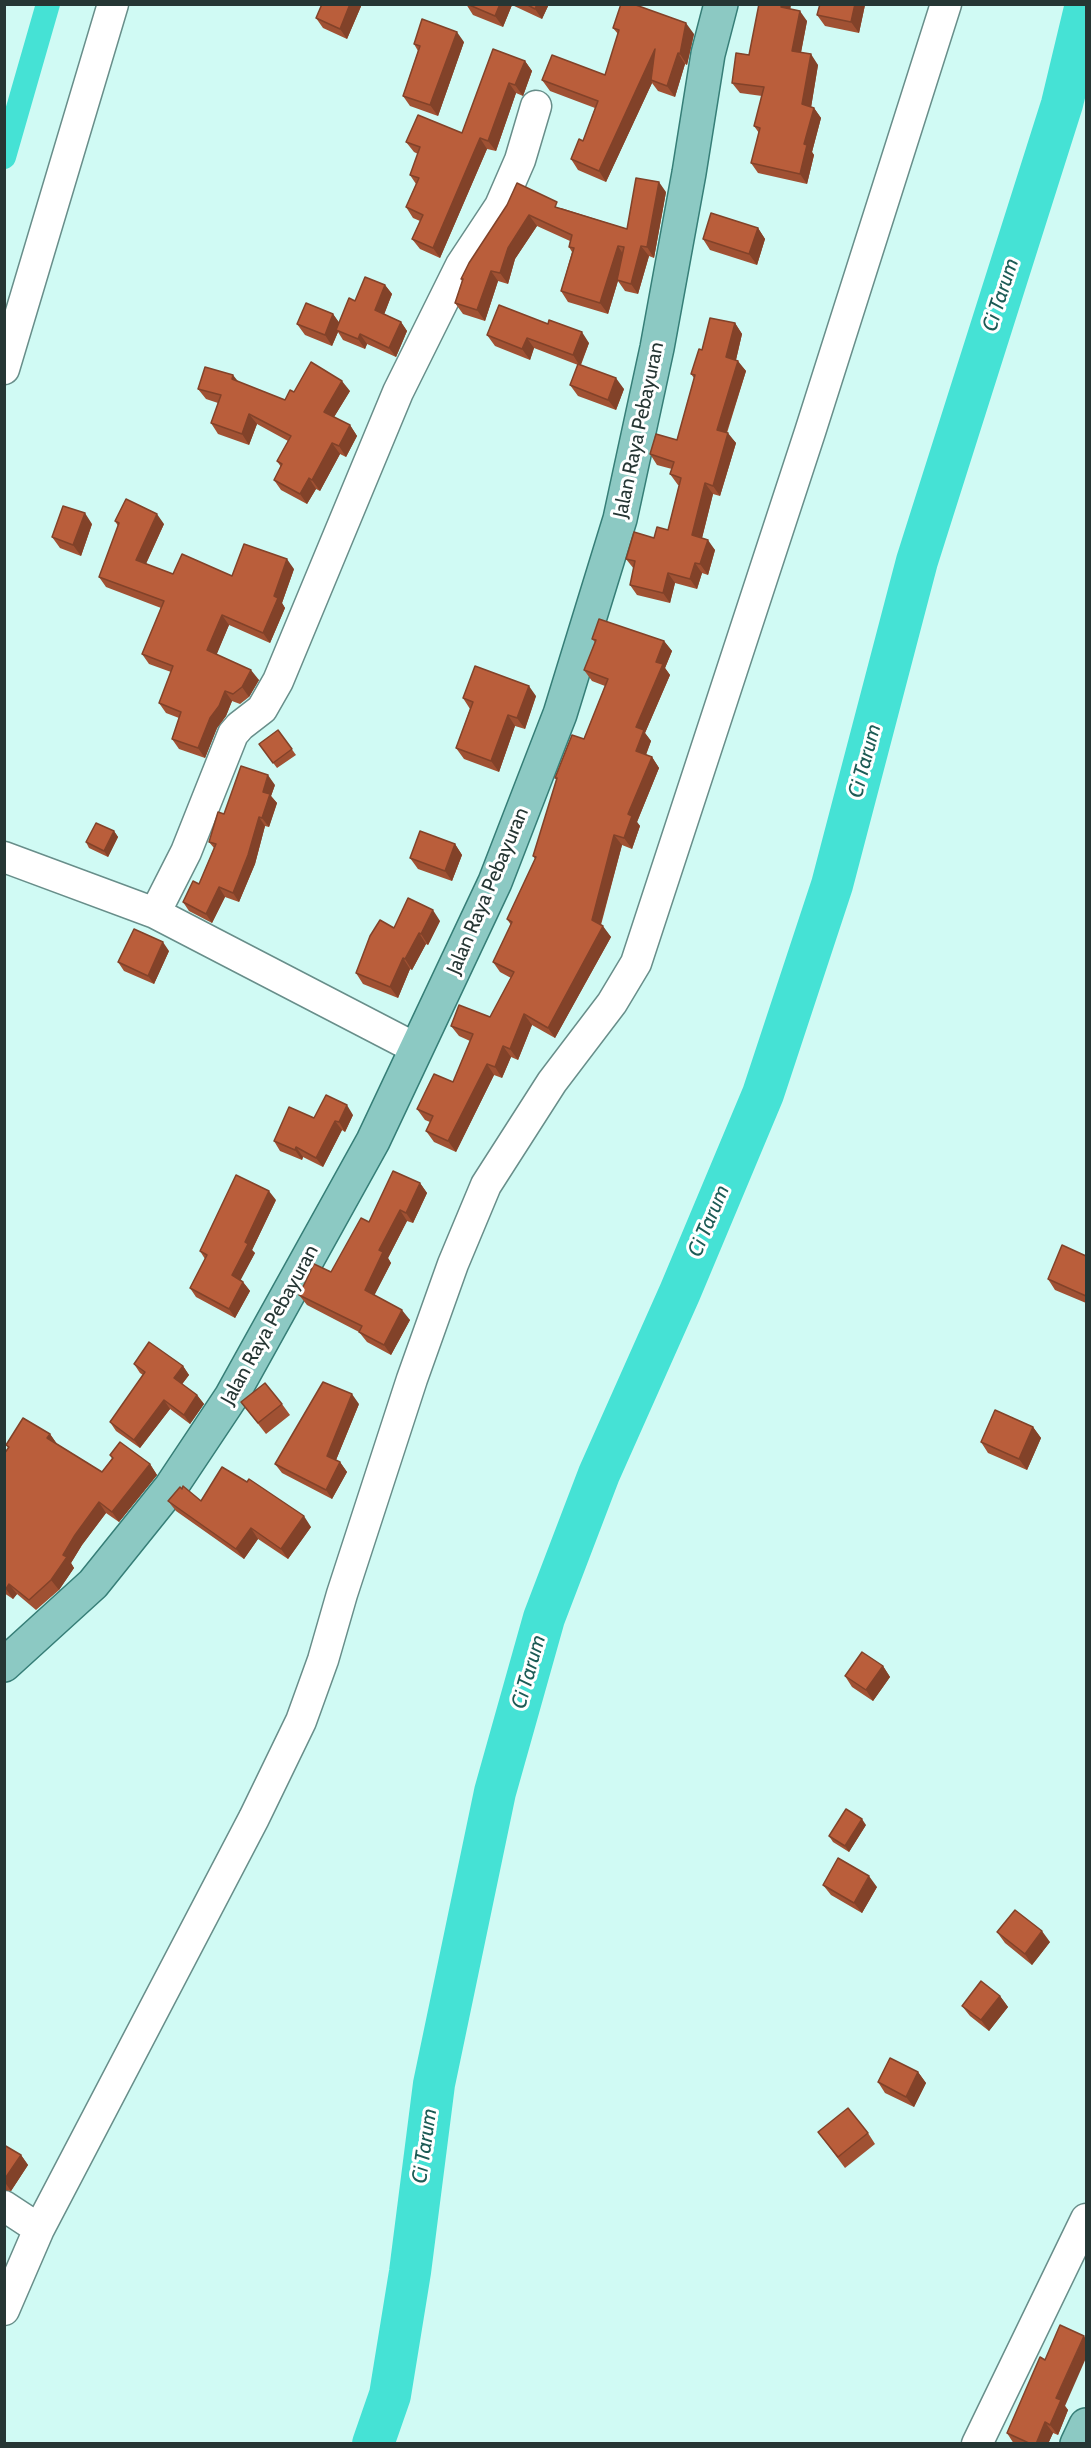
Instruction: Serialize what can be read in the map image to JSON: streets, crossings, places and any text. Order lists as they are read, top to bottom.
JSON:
{
  "streets": {
    "main road": ["Jalan Raya Pebayuran"]
  },
  "water": ["Ci Tarum"]
}
